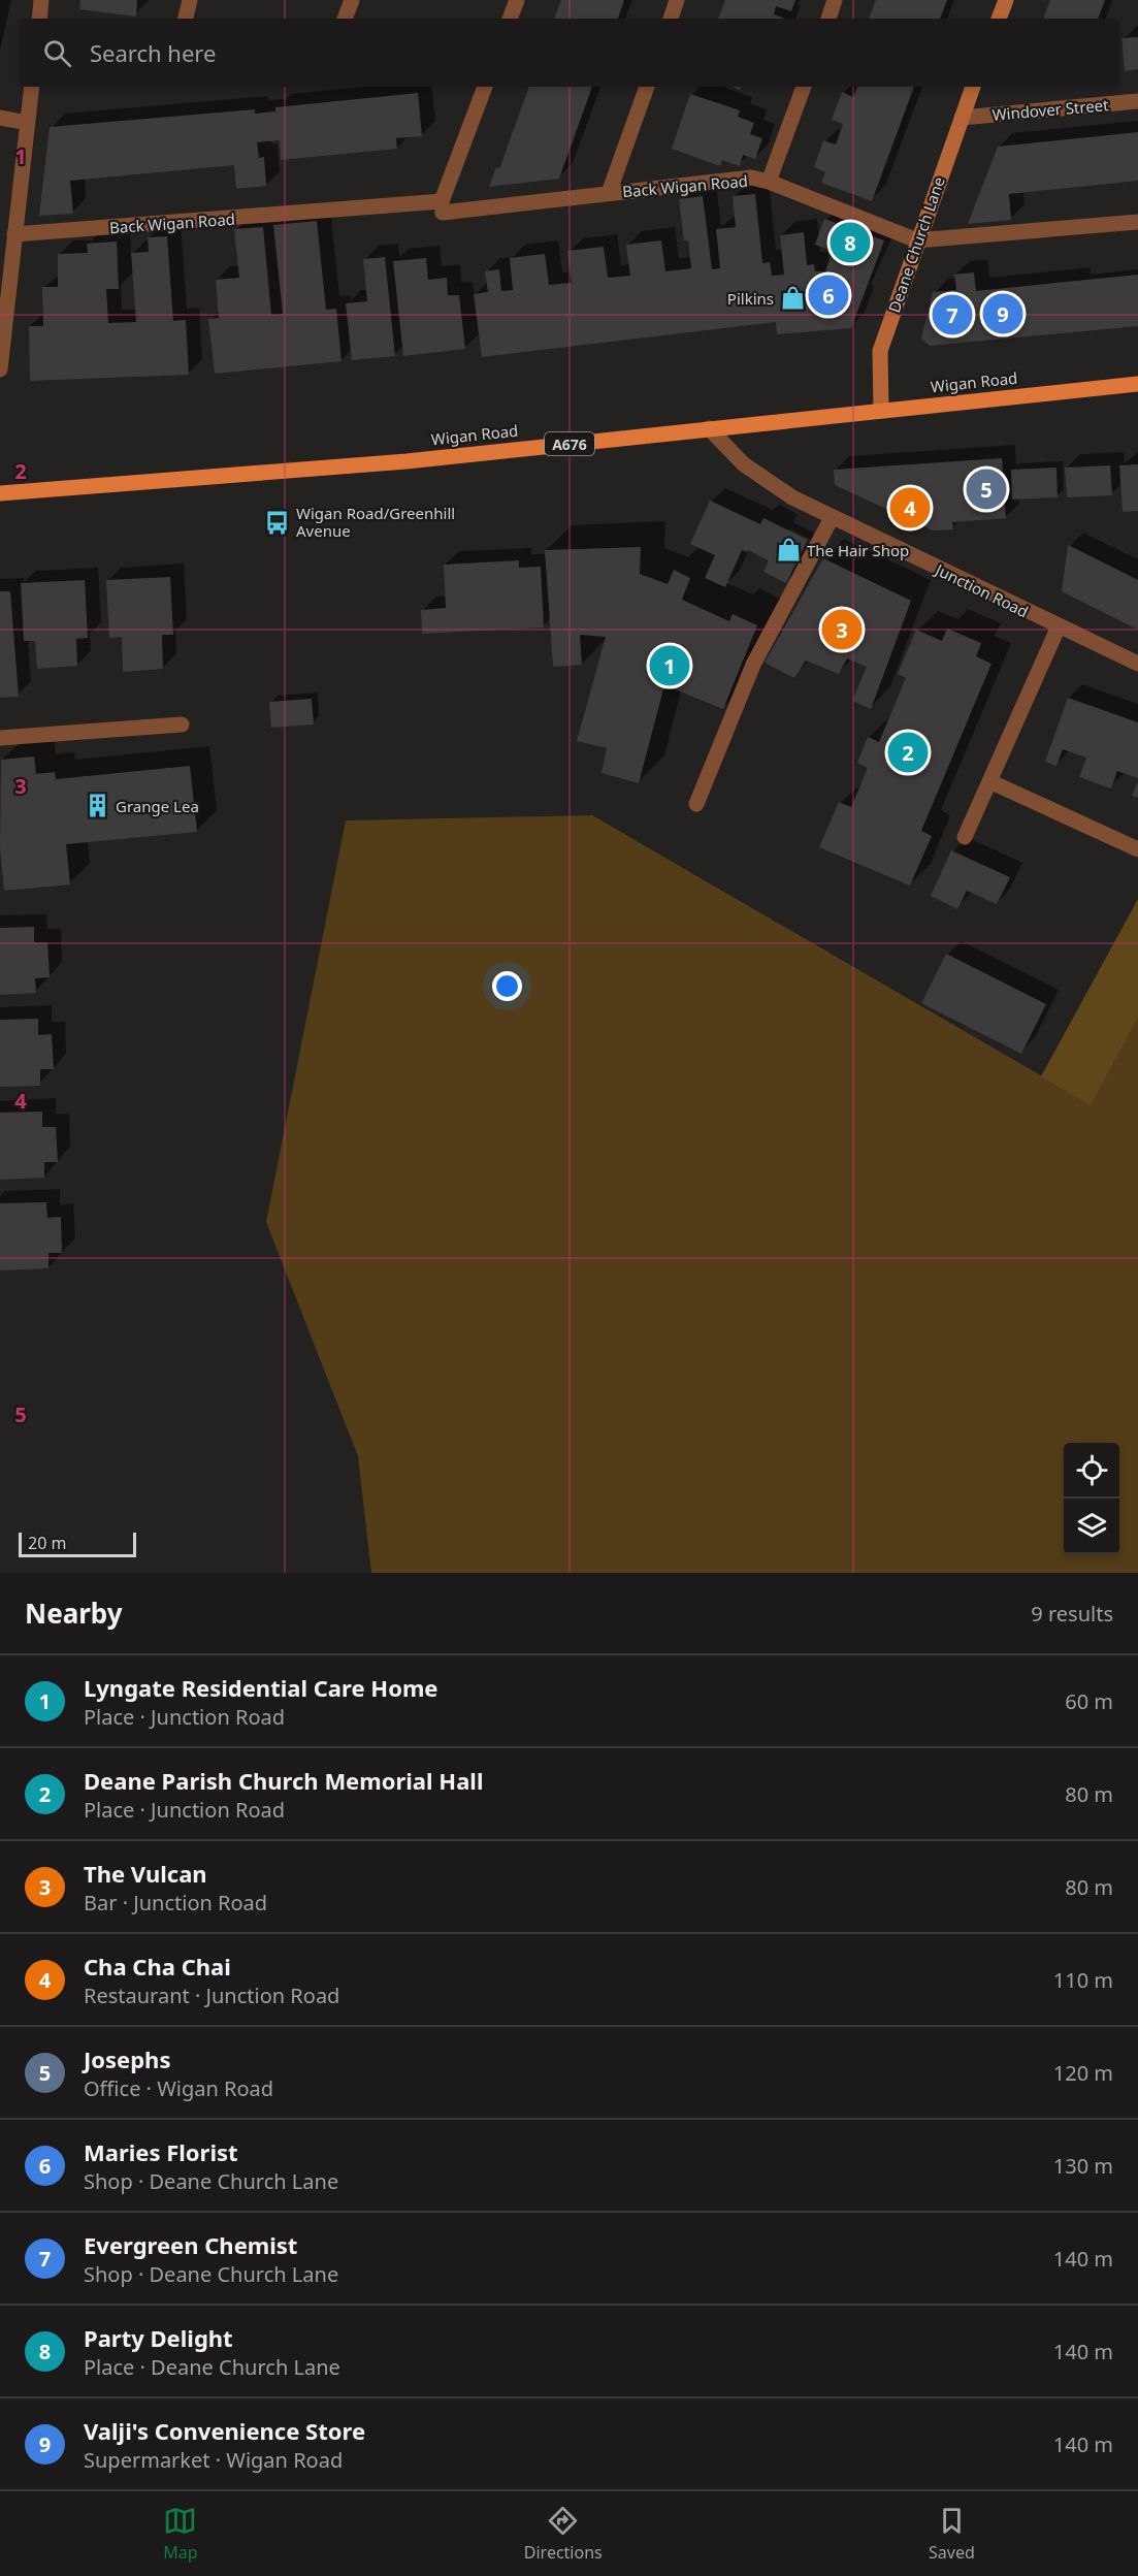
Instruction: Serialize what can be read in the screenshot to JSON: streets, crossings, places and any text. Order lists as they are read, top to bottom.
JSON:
{
  "streets": {
    "main road": ["Wigan Road", "A676"],
    "street": [
      "Windover Street",
      "Back Wigan Road",
      "Deane Church Lane",
      "Junction Road"
    ]
  },
  "crossings": [
    ["Windover Street", "Deane Church Lane"],
    ["Back Wigan Road", "Deane Church Lane"],
    ["Deane Church Lane", "Wigan Road"],
    ["Wigan Road", "Junction Road"]
  ],
  "places": {
    "shop": ["Pilkins", "The Hair Shop"],
    "bus stop": ["Wigan Road/Greenhill Avenue"],
    "building": ["Grange Lea"]
  },
  "scale_bar": "20 m",
  "page": {
    "search": "Search here",
    "pins": [
      "8",
      "6",
      "9",
      "7",
      "5",
      "4",
      "3",
      "1",
      "2"
    ],
    "scale": "20 m",
    "heading": ["Nearby", "9 results"],
    "list": [
      {
        "mark": "1",
        "name": "Lyngate Residential Care Home",
        "note": "Place · Junction Road",
        "value": "60 m"
      },
      {
        "mark": "2",
        "name": "Deane Parish Church Memorial Hall",
        "note": "Place · Junction Road",
        "value": "80 m"
      },
      {
        "mark": "3",
        "name": "The Vulcan",
        "note": "Bar · Junction Road",
        "value": "80 m"
      },
      {
        "mark": "4",
        "name": "Cha Cha Chai",
        "note": "Restaurant · Junction Road",
        "value": "110 m"
      },
      {
        "mark": "5",
        "name": "Josephs",
        "note": "Office · Wigan Road",
        "value": "120 m"
      },
      {
        "mark": "6",
        "name": "Maries Florist",
        "note": "Shop · Deane Church Lane",
        "value": "130 m"
      },
      {
        "mark": "7",
        "name": "Evergreen Chemist",
        "note": "Shop · Deane Church Lane",
        "value": "140 m"
      },
      {
        "mark": "8",
        "name": "Party Delight",
        "note": "Place · Deane Church Lane",
        "value": "140 m"
      },
      {
        "mark": "9",
        "name": "Valji's Convenience Store",
        "note": "Supermarket · Wigan Road",
        "value": "140 m"
      }
    ],
    "nav": ["Map", "Directions", "Saved"]
  },
  "grid": {
    "rows": [
      "1",
      "2",
      "3",
      "4",
      "5"
    ]
  }
}
